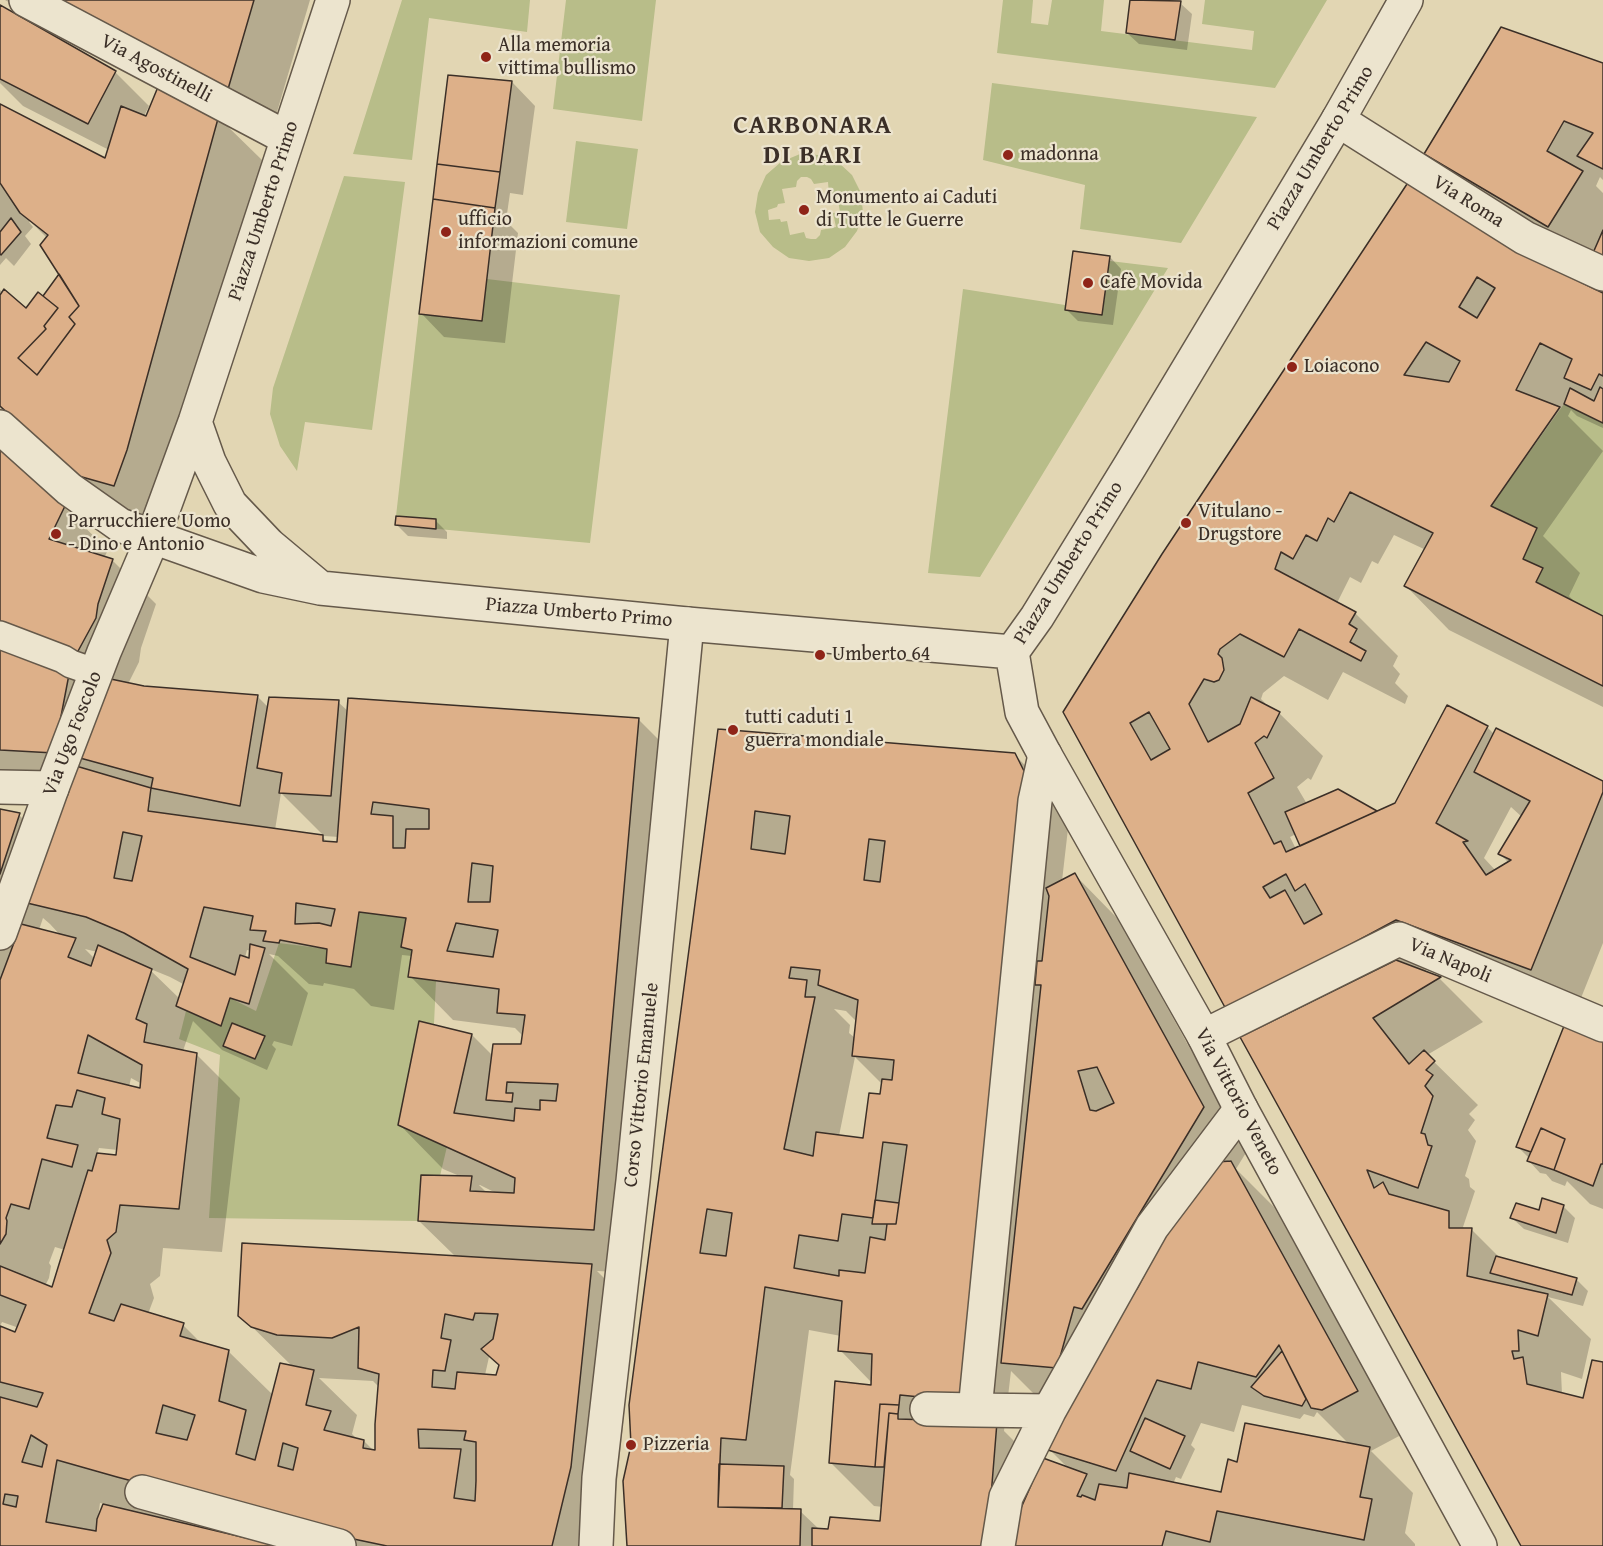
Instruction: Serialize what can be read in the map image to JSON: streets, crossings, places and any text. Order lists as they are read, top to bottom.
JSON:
{
  "streets": {
    "street": [
      "Via Agostinelli",
      "Piazza Umberto Primo",
      "Via Roma",
      "Via Ugo Foscolo",
      "Via Napoli",
      "Corso Vittorio Emanuele",
      "Via Vittorio Veneto"
    ]
  },
  "crossings": [
    ["Via Agostinelli", "Piazza Umberto Primo"],
    ["Piazza Umberto Primo", "Via Roma"],
    ["Piazza Umberto Primo", "Via Ugo Foscolo"],
    ["Piazza Umberto Primo", "Corso Vittorio Emanuele"],
    ["Piazza Umberto Primo", "Via Vittorio Veneto"],
    ["Via Napoli", "Via Vittorio Veneto"]
  ],
  "districts": ["CARBONARA DI BARI"],
  "places": [
    "Alla memoria vittima bullismo",
    "madonna",
    "Monumento ai Caduti di Tutte le Guerre",
    "ufficio informazioni comune",
    "Cafè Movida",
    "Loiacono",
    "Vitulano - Drugstore",
    "Parrucchiere Uomo - Dino e Antonio",
    "Umberto 64",
    "tutti caduti 1 guerra mondiale",
    "Pizzeria"
  ]
}
